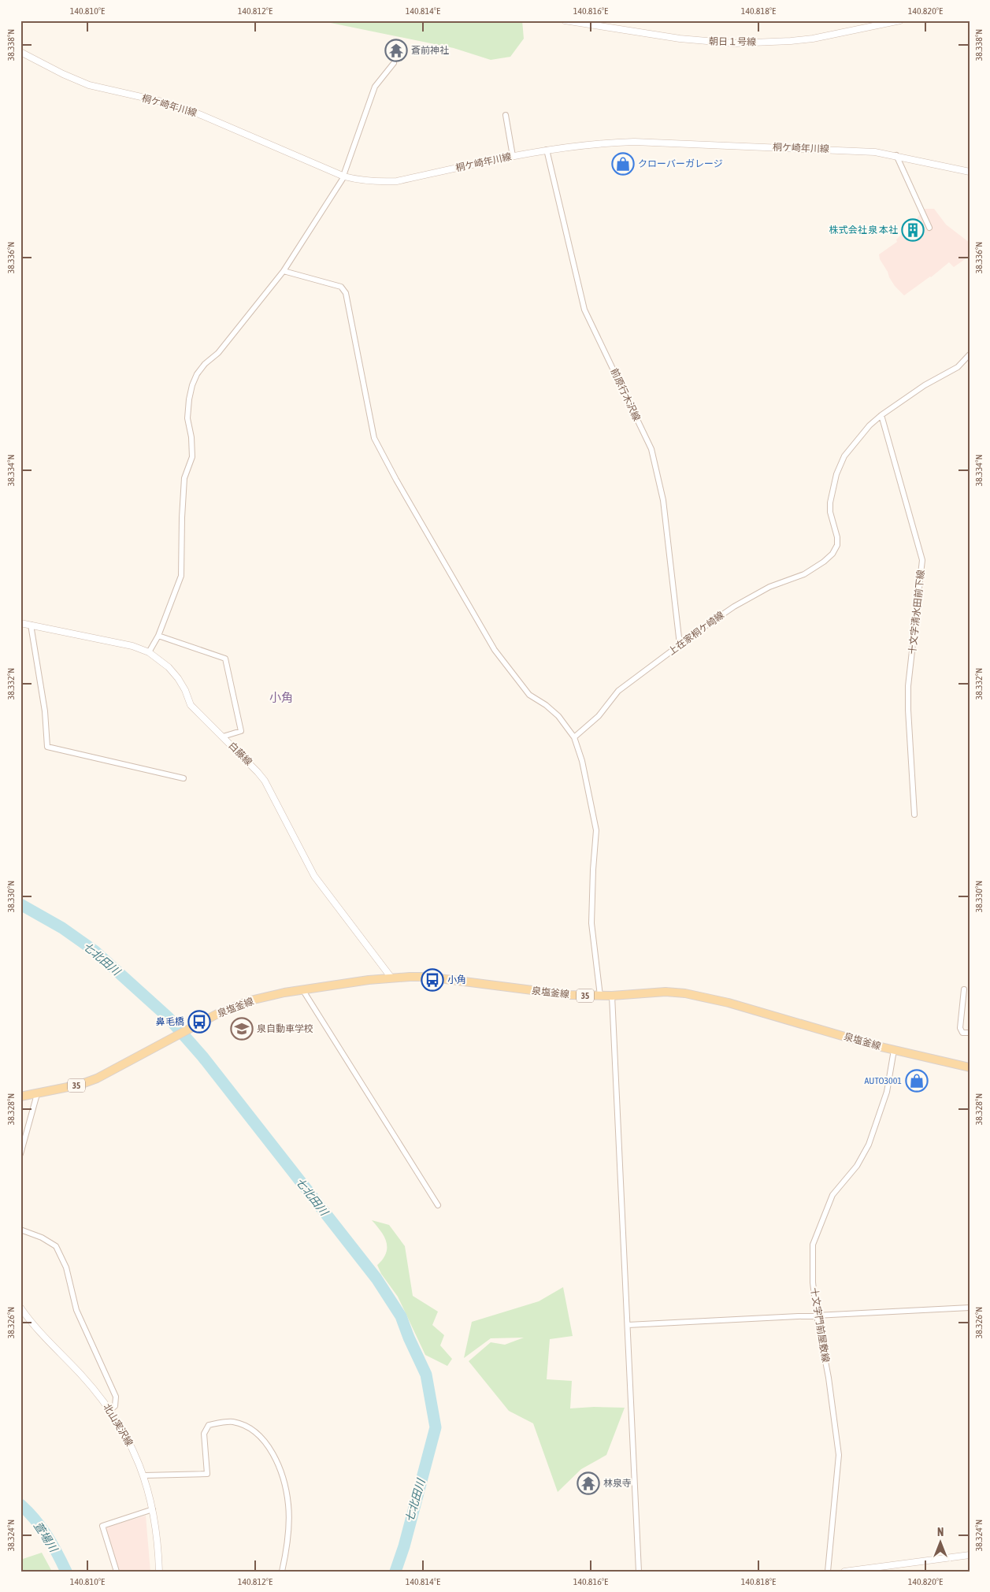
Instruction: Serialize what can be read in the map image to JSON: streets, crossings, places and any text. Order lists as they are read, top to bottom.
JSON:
{
  "streets": {
    "main road": ["泉塩釜線", "35"],
    "street": [
      "朝日１号線",
      "桐ケ崎年川線",
      "前原行木沢線",
      "十文字清水田前下線",
      "上在家桐ケ崎線",
      "白藤線",
      "十文字門前屋敷線",
      "北山実沢線"
    ]
  },
  "crossings": [
    ["桐ケ崎年川線", "前原行木沢線"],
    ["前原行木沢線", "上在家桐ケ崎線"],
    ["十文字清水田前下線", "上在家桐ケ崎線"],
    ["白藤線", "泉塩釜線"],
    ["泉塩釜線", "35"],
    ["泉塩釜線", "十文字門前屋敷線"]
  ],
  "districts": ["小角"],
  "water": ["七北田川", "萱場川"],
  "places": {
    "temple": ["蒼前神社", "林泉寺"],
    "shop": ["クローバーガレージ", "AUTO3001"],
    "building": ["株式会社 泉 本社"],
    "bus stop": ["小角", "鼻毛橋"],
    "school or university": ["泉自動車学校"]
  },
  "north": "top",
  "coordinates": [
    "140.810°E",
    "140.812°E",
    "140.814°E",
    "140.816°E",
    "140.818°E",
    "140.820°E",
    "38.338°N",
    "38.336°N",
    "38.334°N",
    "38.332°N",
    "38.330°N",
    "38.328°N",
    "38.326°N",
    "38.324°N"
  ]
}
